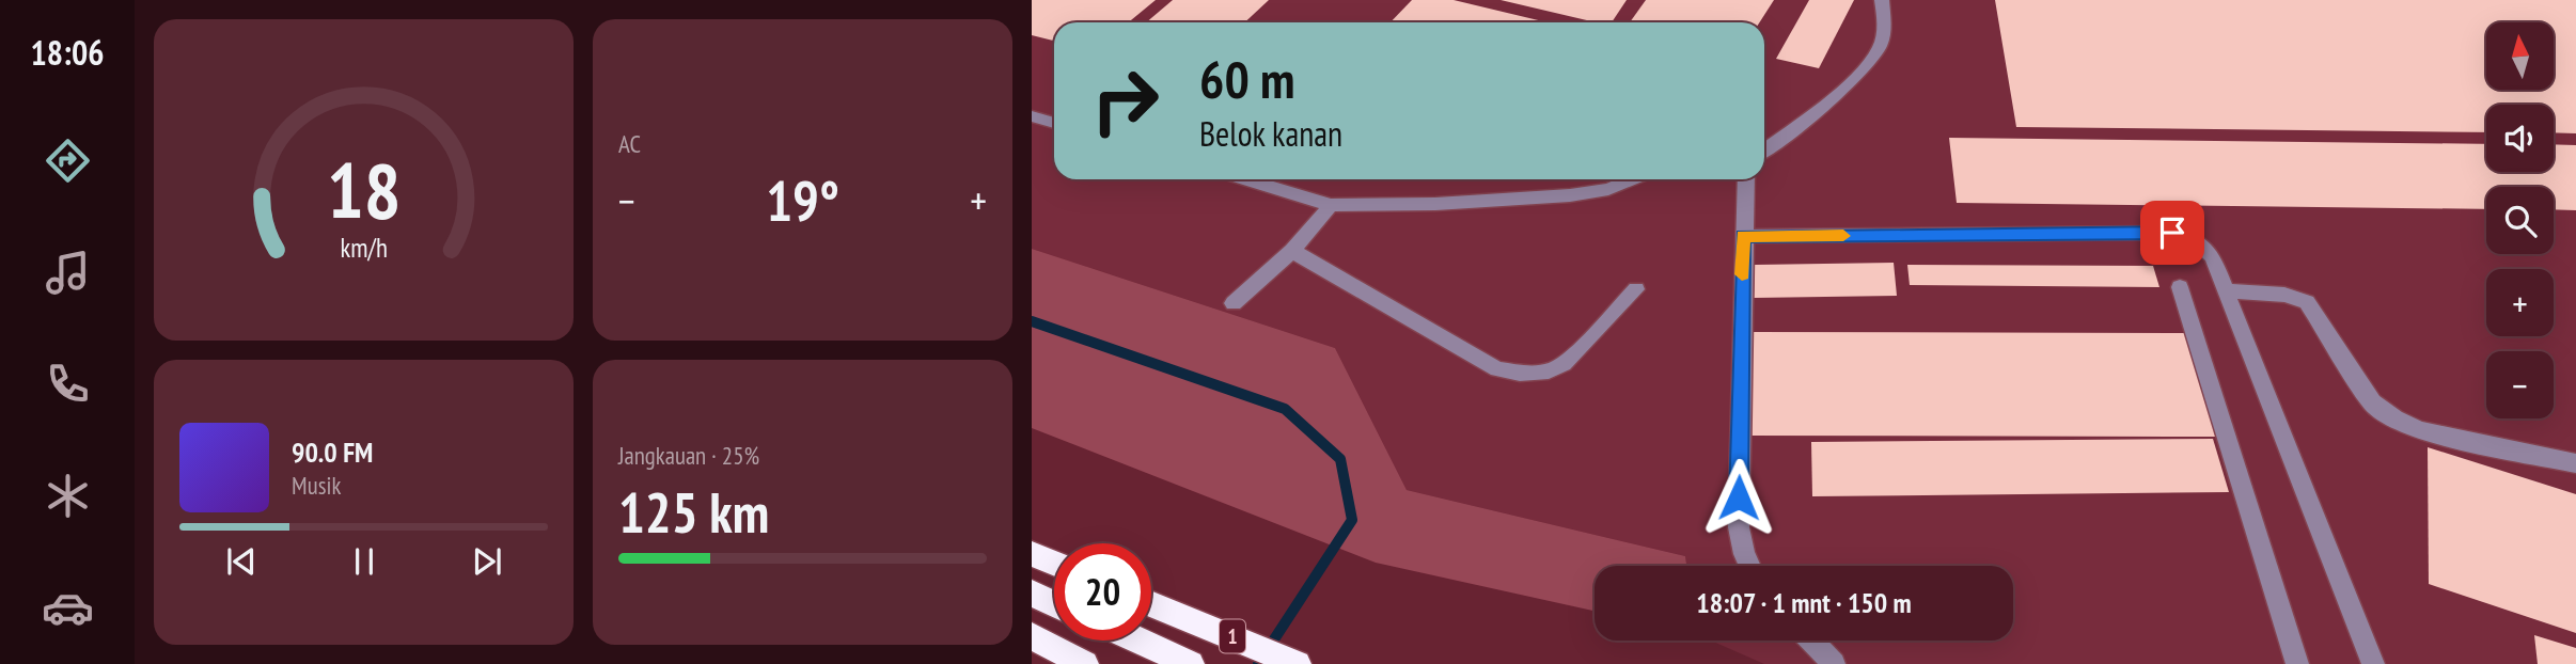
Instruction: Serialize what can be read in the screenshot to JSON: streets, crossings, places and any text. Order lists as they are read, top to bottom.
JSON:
{
  "streets": {
    "highway": ["1"]
  },
  "north": "top",
  "page": {
    "tabs": "18:06",
    "tile": [
      "AC",
      ["Jangkauan · 25%", "125 km"]
    ],
    "map_buttons": ["+", "−"],
    "turn": ["60 m", "Belok kanan"],
    "heat": ["−", "19°", "+"],
    "song": ["90.0 FM", "Musik"],
    "limit": "20",
    "trip": "18:07 · 1 mnt · 150 m",
    "gauge": ["18", "km/h"]
  }
}
